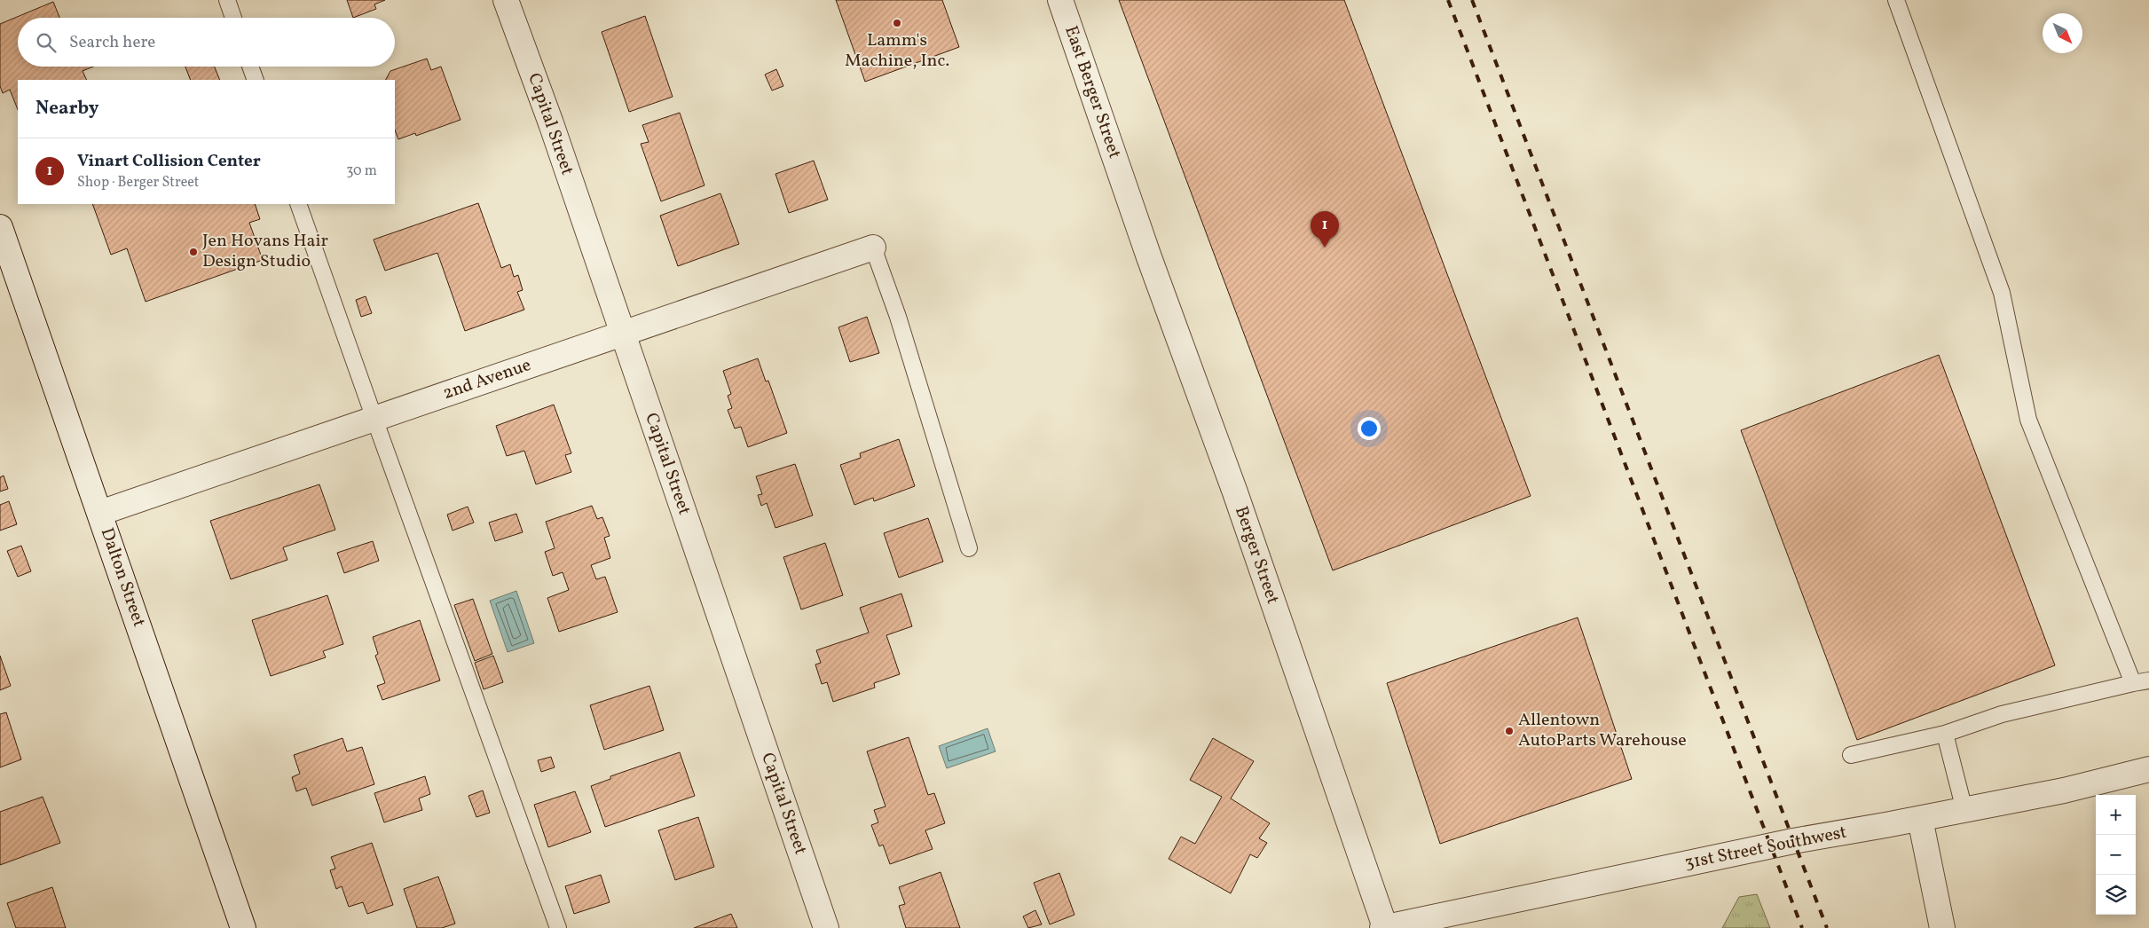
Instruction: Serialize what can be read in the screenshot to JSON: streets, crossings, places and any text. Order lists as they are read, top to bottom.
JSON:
{
  "streets": {
    "street": [
      "East Berger Street",
      "Capital Street",
      "2nd Avenue",
      "Berger Street",
      "Dalton Street",
      "31st Street Southwest"
    ]
  },
  "crossings": [
    ["East Berger Street", "Berger Street"],
    ["Capital Street", "2nd Avenue"],
    ["2nd Avenue", "Dalton Street"],
    ["Berger Street", "31st Street Southwest"]
  ],
  "places": ["Lamm's Machine, Inc.", "Jen Hovans Hair Design Studio", "Allentown AutoParts Warehouse"],
  "north": "bottom right",
  "page": {
    "search": "Search here",
    "heading": "Nearby",
    "list": [
      {
        "mark": "1",
        "name": "Vinart Collision Center",
        "note": "Shop · Berger Street",
        "value": "30 m"
      }
    ],
    "pins": "1",
    "map_buttons": ["+", "−"]
  }
}
